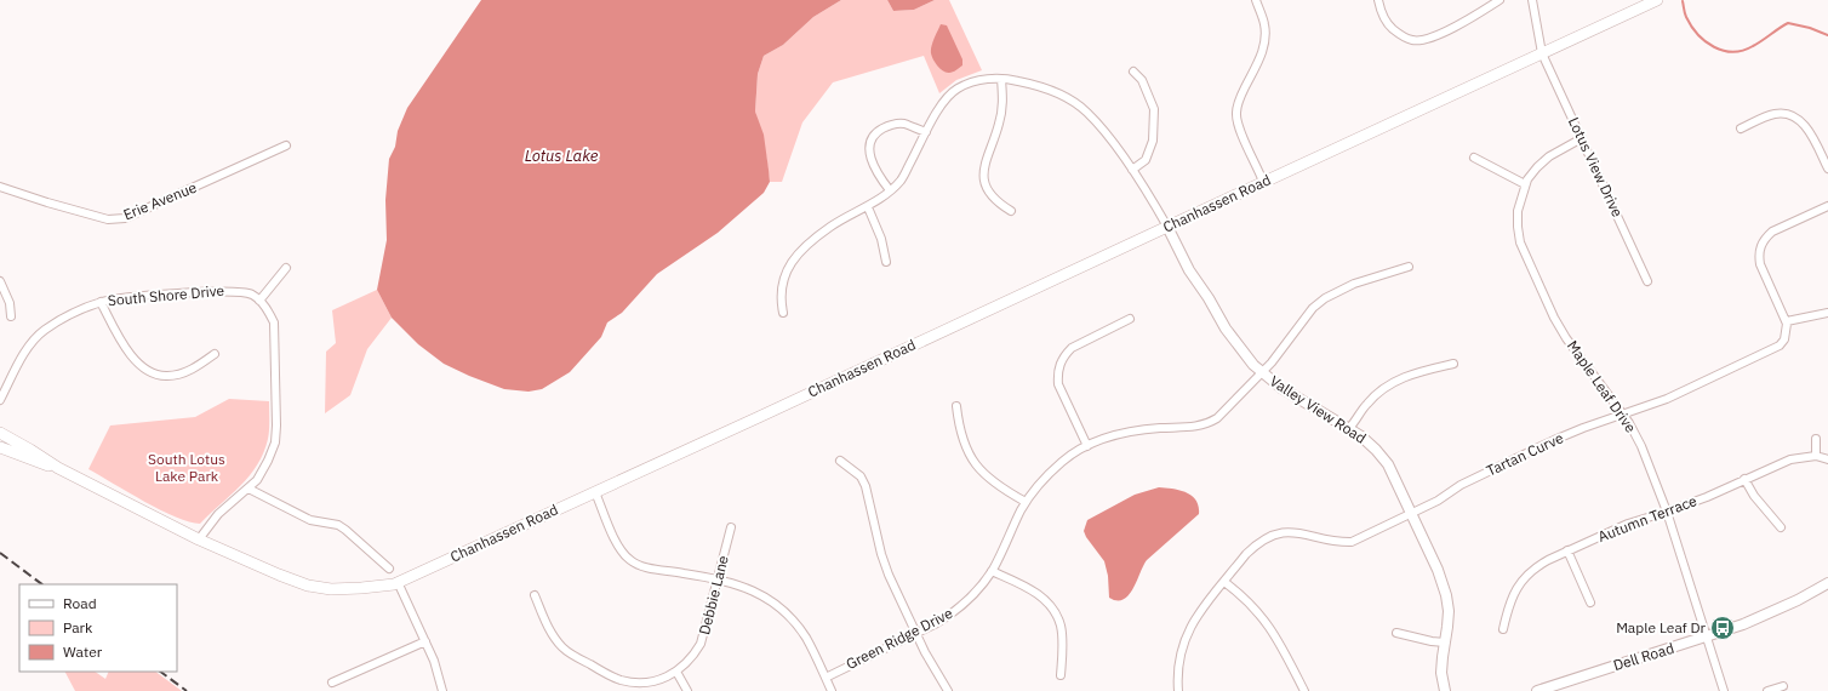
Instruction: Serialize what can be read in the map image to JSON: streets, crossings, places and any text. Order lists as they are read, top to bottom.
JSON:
{
  "streets": {
    "main road": ["Chanhassen Road"],
    "street": [
      "Lotus View Drive",
      "Erie Avenue",
      "South Shore Drive",
      "Maple Leaf Drive",
      "Valley View Road",
      "Tartan Curve",
      "Autumn Terrace",
      "Debbie Lane",
      "Green Ridge Drive",
      "Dell Road"
    ]
  },
  "crossings": [
    ["Lotus View Drive", "Chanhassen Road"],
    ["Lotus View Drive", "Maple Leaf Drive"],
    ["Chanhassen Road", "Valley View Road"],
    ["Maple Leaf Drive", "Tartan Curve"],
    ["Maple Leaf Drive", "Autumn Terrace"],
    ["Maple Leaf Drive", "Dell Road"],
    ["Valley View Road", "Tartan Curve"],
    ["Valley View Road", "Green Ridge Drive"]
  ],
  "water": ["Lotus Lake"],
  "parks": ["South Lotus Lake Park"],
  "places": {
    "bus stop": ["Maple Leaf Dr"]
  },
  "legend": ["Road", "Park", "Water"]
}
